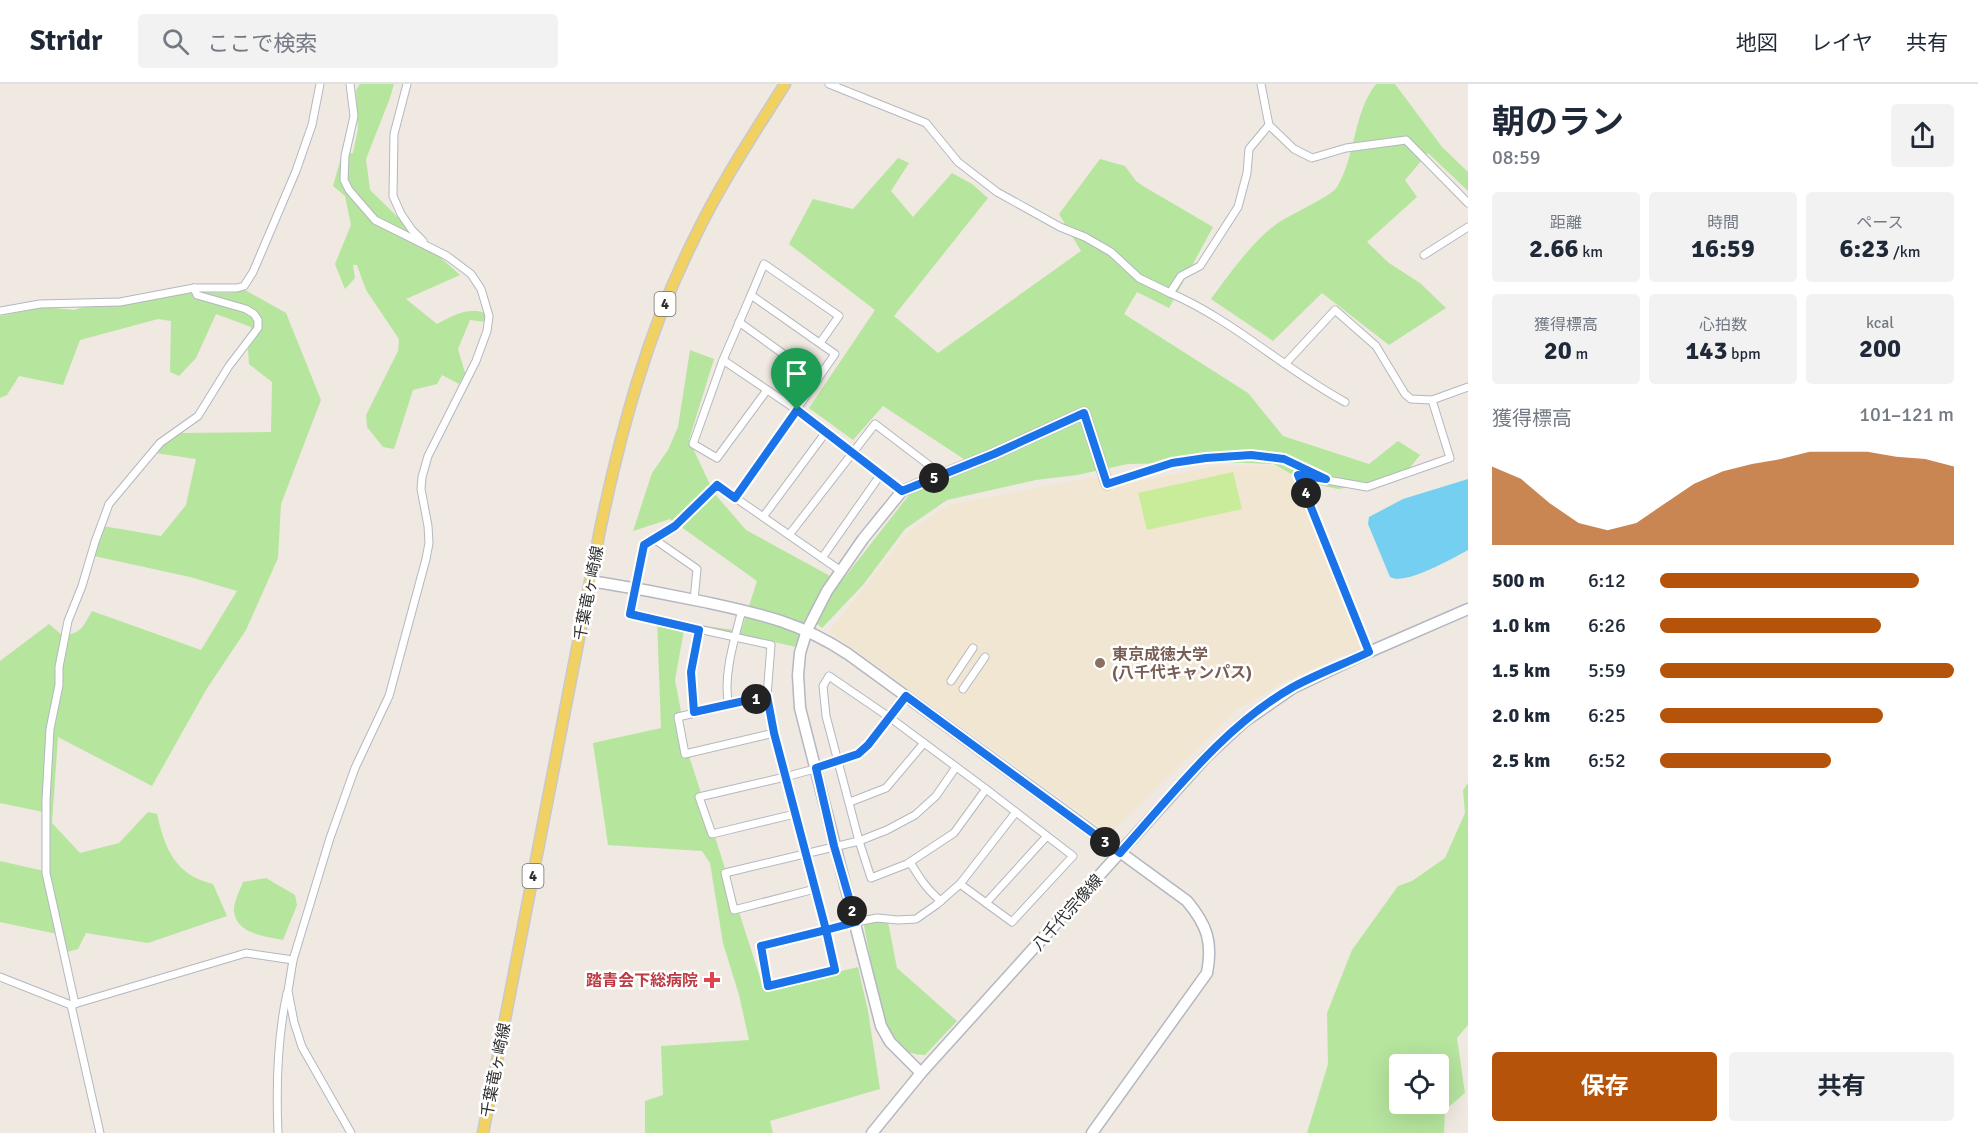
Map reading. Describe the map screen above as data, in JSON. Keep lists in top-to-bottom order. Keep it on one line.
{"streets":{"main road":["4","千葉竜ヶ崎線"],"street":["八千代宗像線"]},"places":{"other":["東京成徳大学 (八千代キャンパス)"],"health":["踏青会下総病院"]},"page":{"header":"Stridr","search":"ここで検索","nav":["地図","レイヤ","共有"],"heading":["朝のラン","08:59"],"stats":[["距離","2.66 km"],["時間","16:59"],["ペース","6:23 /km"],["獲得標高","20 m"],["心拍数","143 bpm"],["kcal","200"]],"chart":["獲得標高","101–121 m"],"pins":["5","4","1","3","2"],"list":[{"name":"500 m","note":"6:12"},{"name":"1.0 km","note":"6:26"},{"name":"1.5 km","note":"5:59"},{"name":"2.0 km","note":"6:25"},{"name":"2.5 km","note":"6:52"}],"buttons":["保存","共有"]}}
